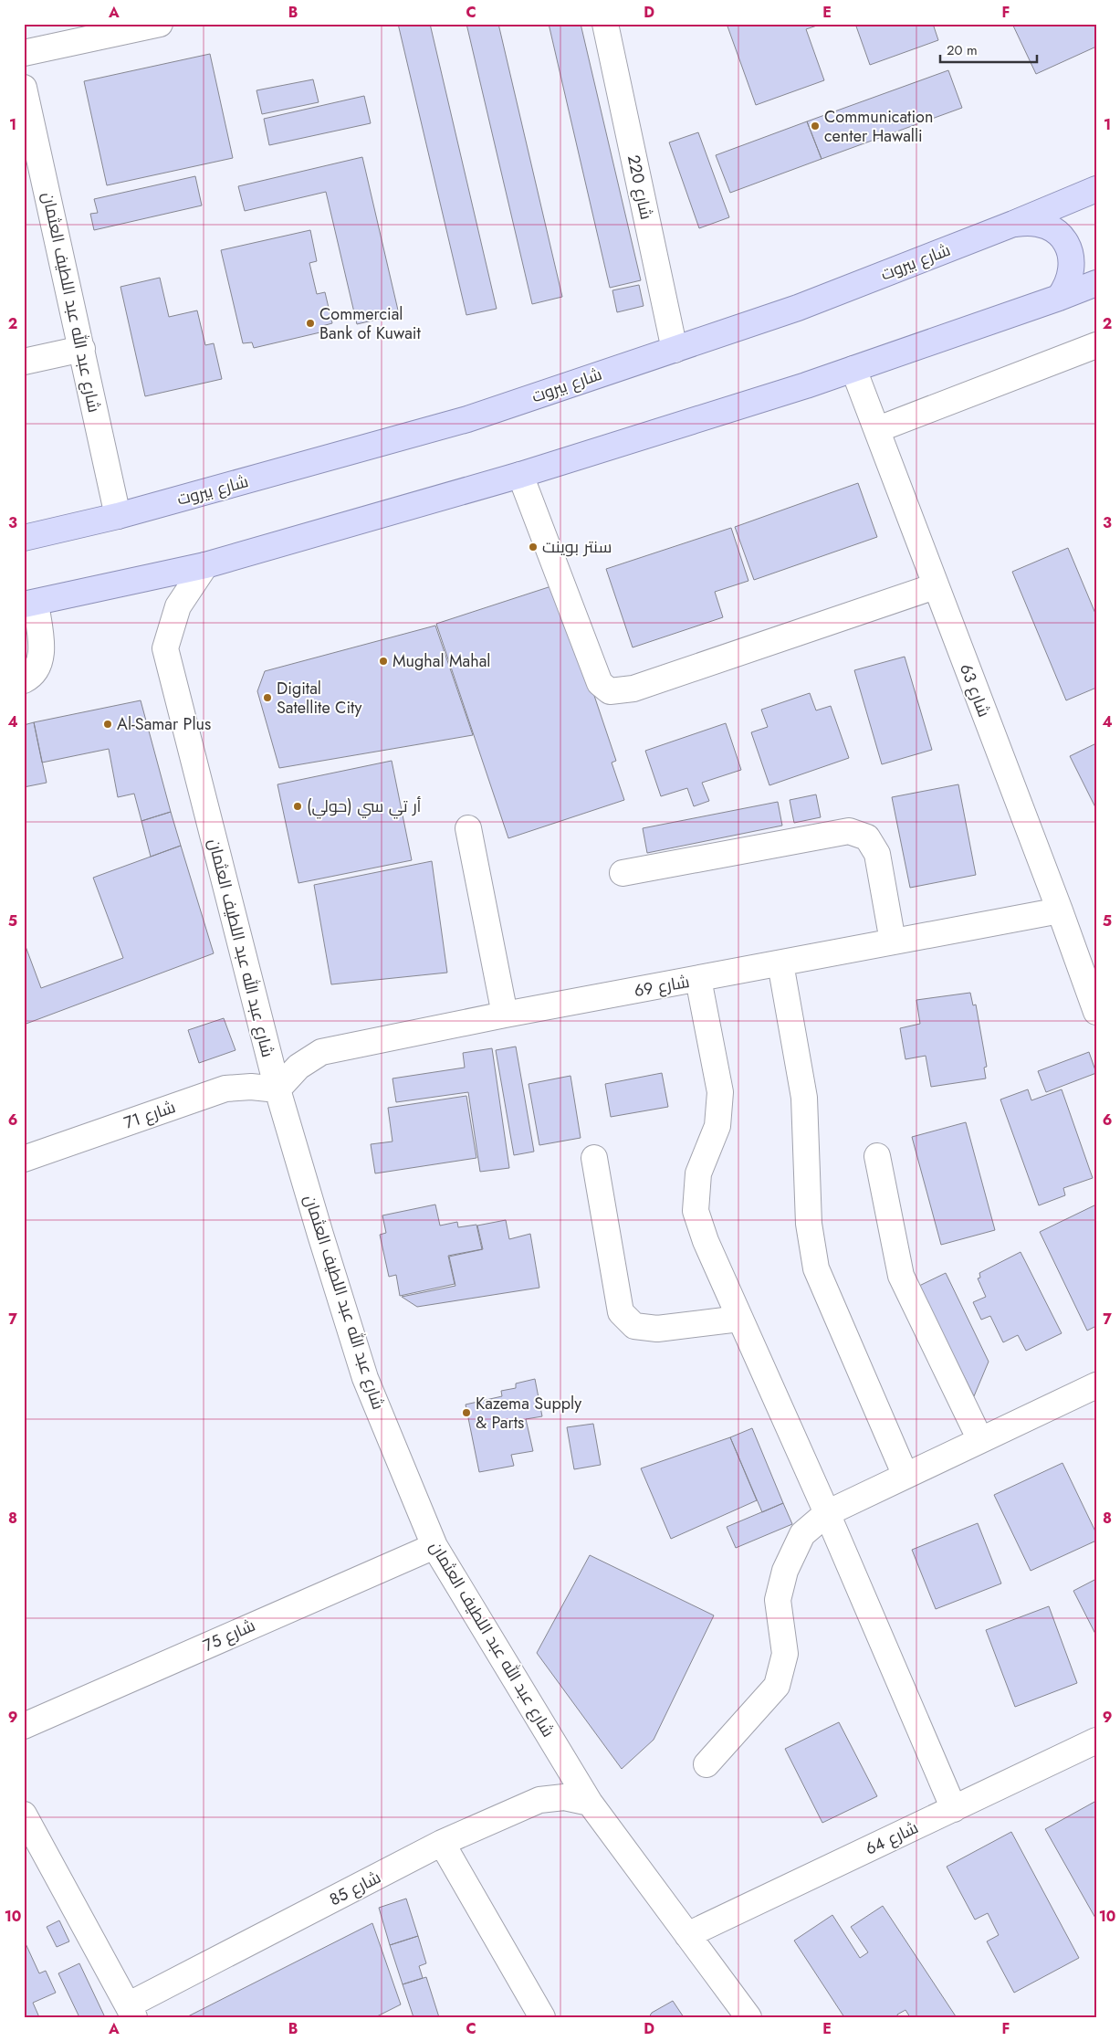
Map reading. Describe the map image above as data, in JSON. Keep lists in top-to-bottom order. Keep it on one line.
{"streets":{"main road":["شارع بيروت"],"street":["شارع 220","شارع عبد الله عبد اللطيف العثمان","شارع 63","شارع 69","شارع 71","شارع 75","شارع 64","شارع 85"]},"crossings":[["شارع 220","شارع بيروت"],["شارع بيروت","شارع عبد الله عبد اللطيف العثمان"],["شارع عبد الله عبد اللطيف العثمان","شارع 69"],["شارع عبد الله عبد اللطيف العثمان","شارع 71"],["شارع عبد الله عبد اللطيف العثمان","شارع 75"],["شارع عبد الله عبد اللطيف العثمان","شارع 64"],["شارع عبد الله عبد اللطيف العثمان","شارع 85"],["شارع 63","شارع 69"],["شارع 69","شارع 71"]],"places":["Communication center Hawalli","Commercial Bank of Kuwait","سنتر بوينت","Mughal Mahal","Digital Satellite City","Al-Samar Plus","أر تي سي (حولي)","Kazema Supply & Parts"],"scale_bar":"20 m","grid":{"columns":["A","B","C","D","E","F"],"rows":["1","2","3","4","5","6","7","8","9","10"]}}
